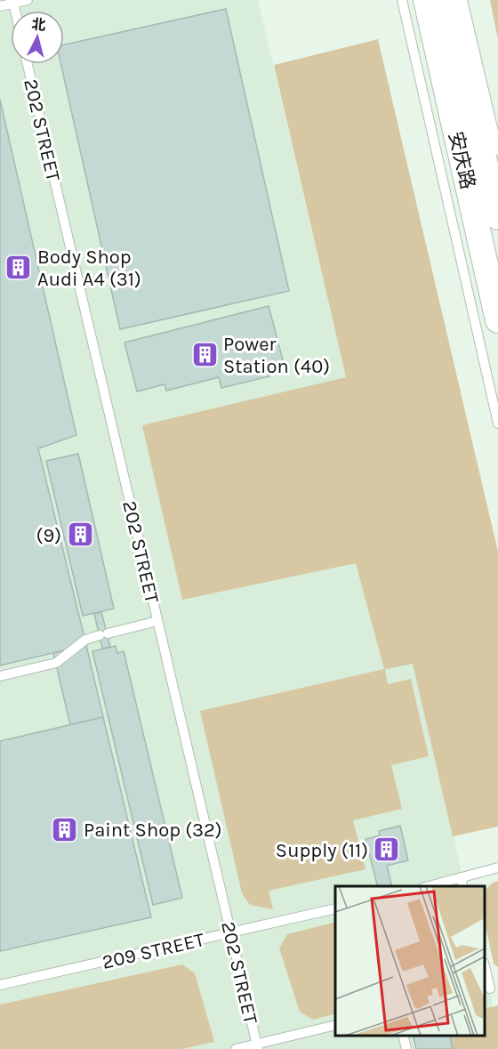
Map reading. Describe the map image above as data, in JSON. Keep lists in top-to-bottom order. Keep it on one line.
{"streets":{"street":["安庆路"],"lane":["202 STREET","209 STREET"]},"crossings":[["202 STREET","209 STREET"]],"places":{"building":["Body Shop Audi A4 (31)","Power Station (40)","(9)","Paint Shop (32)","Supply (11)"]},"north":"top"}
